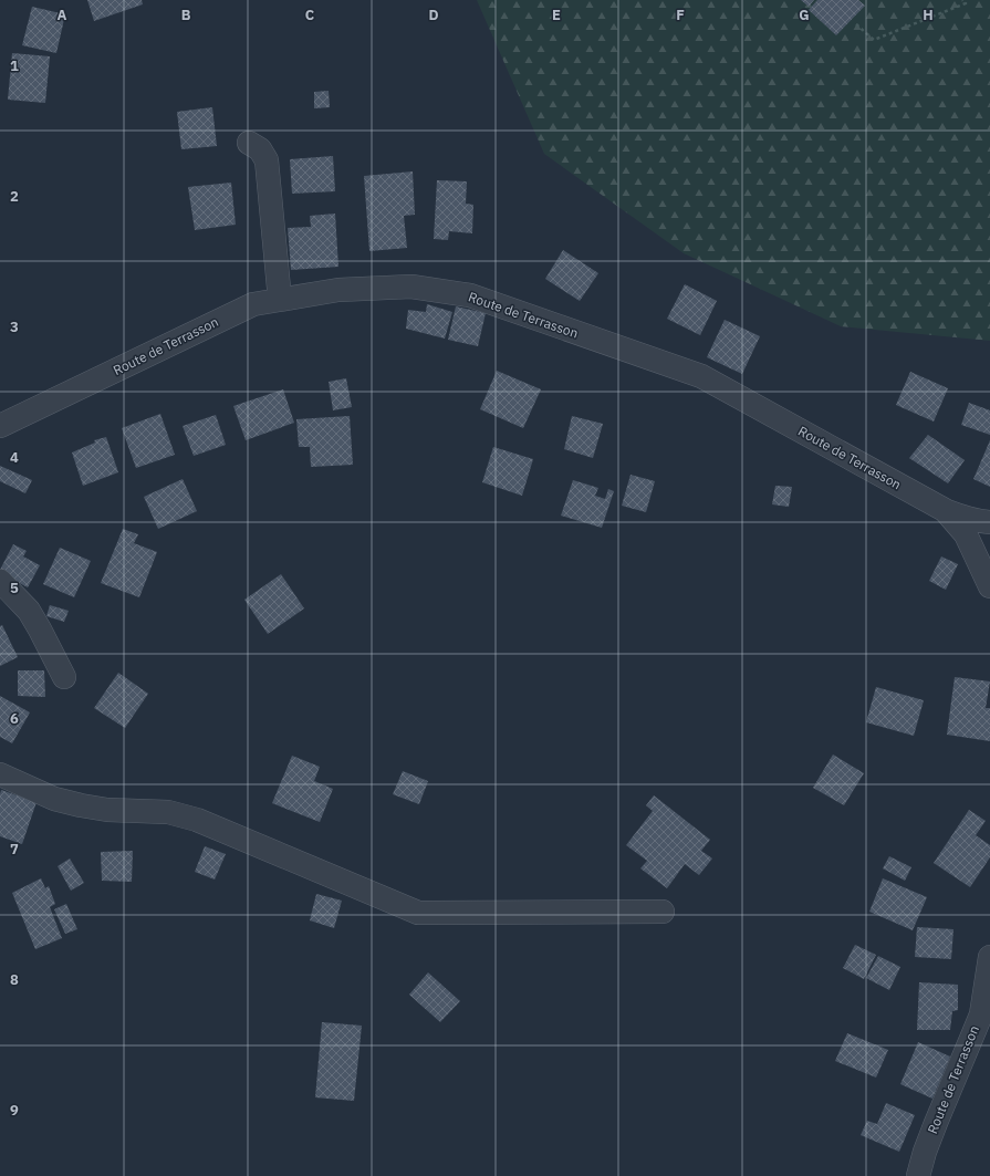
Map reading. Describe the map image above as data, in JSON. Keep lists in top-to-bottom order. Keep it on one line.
{"streets":{"street":["Route de Terrasson"]},"grid":{"columns":["A","B","C","D","E","F","G","H"],"rows":["1","2","3","4","5","6","7","8","9"]}}
